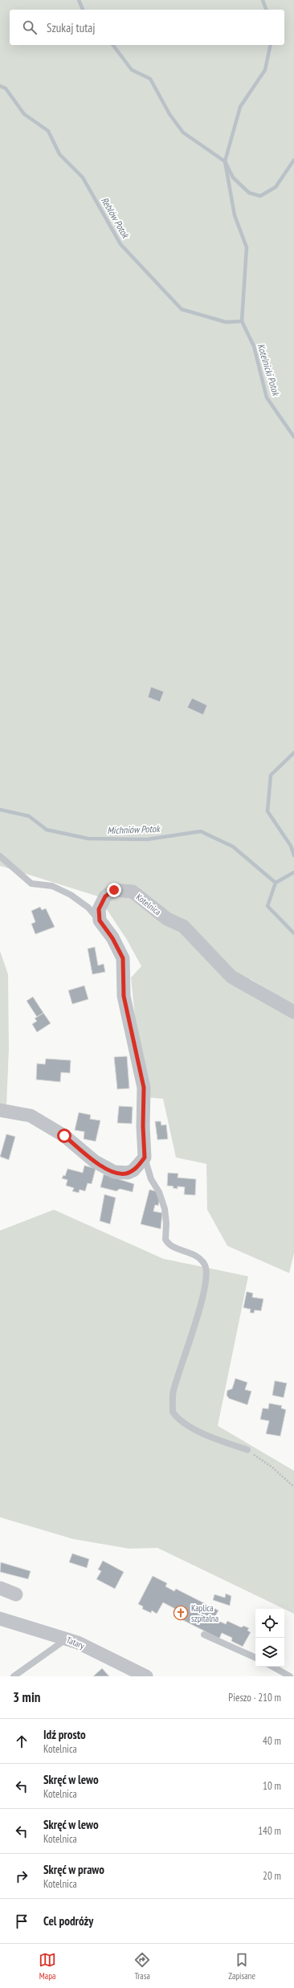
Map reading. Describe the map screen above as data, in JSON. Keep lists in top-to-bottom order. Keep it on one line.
{"streets":{"street":["Kotelnica","Tatary"]},"water":["Reblów Potok","Kotelnicki Potok","Michniów Potok"],"places":{"church":["Kaplica szpitalna"]},"page":{"search":"Szukaj tutaj","heading":["3 min","Pieszo · 210 m"],"list":[["Idź prosto","Kotelnica","40 m"],["Skręć w lewo","Kotelnica","10 m"],["Skręć w lewo","Kotelnica","140 m"],["Skręć w prawo","Kotelnica","20 m"],"Cel podróży"],"nav":["Mapa","Trasa","Zapisane"]}}
